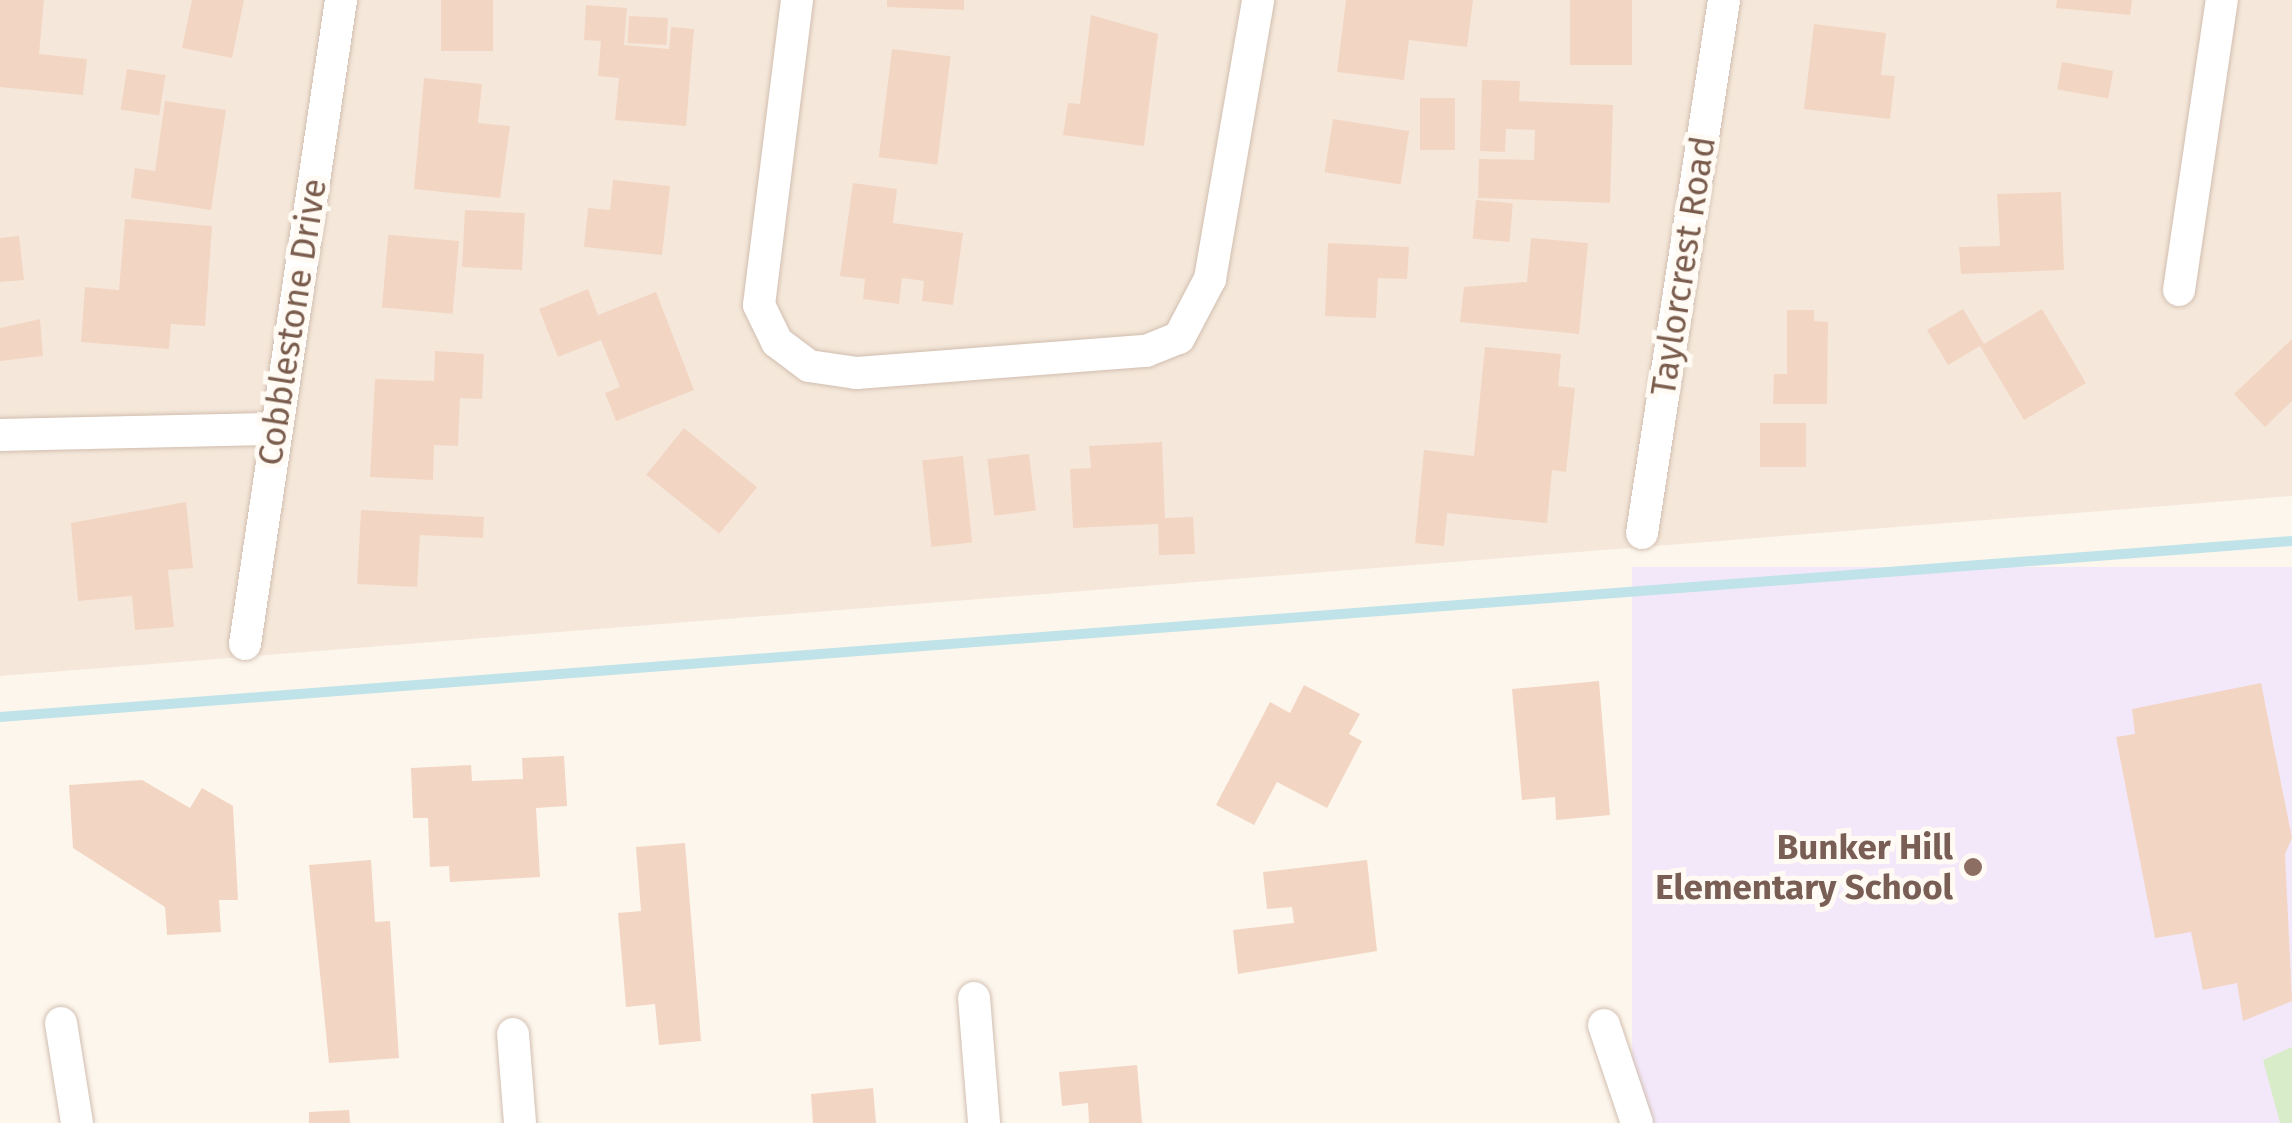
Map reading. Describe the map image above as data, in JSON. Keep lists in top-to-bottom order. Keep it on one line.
{"streets":{"street":["Taylorcrest Road","Cobblestone Drive"]},"places":["Bunker Hill Elementary School"]}
